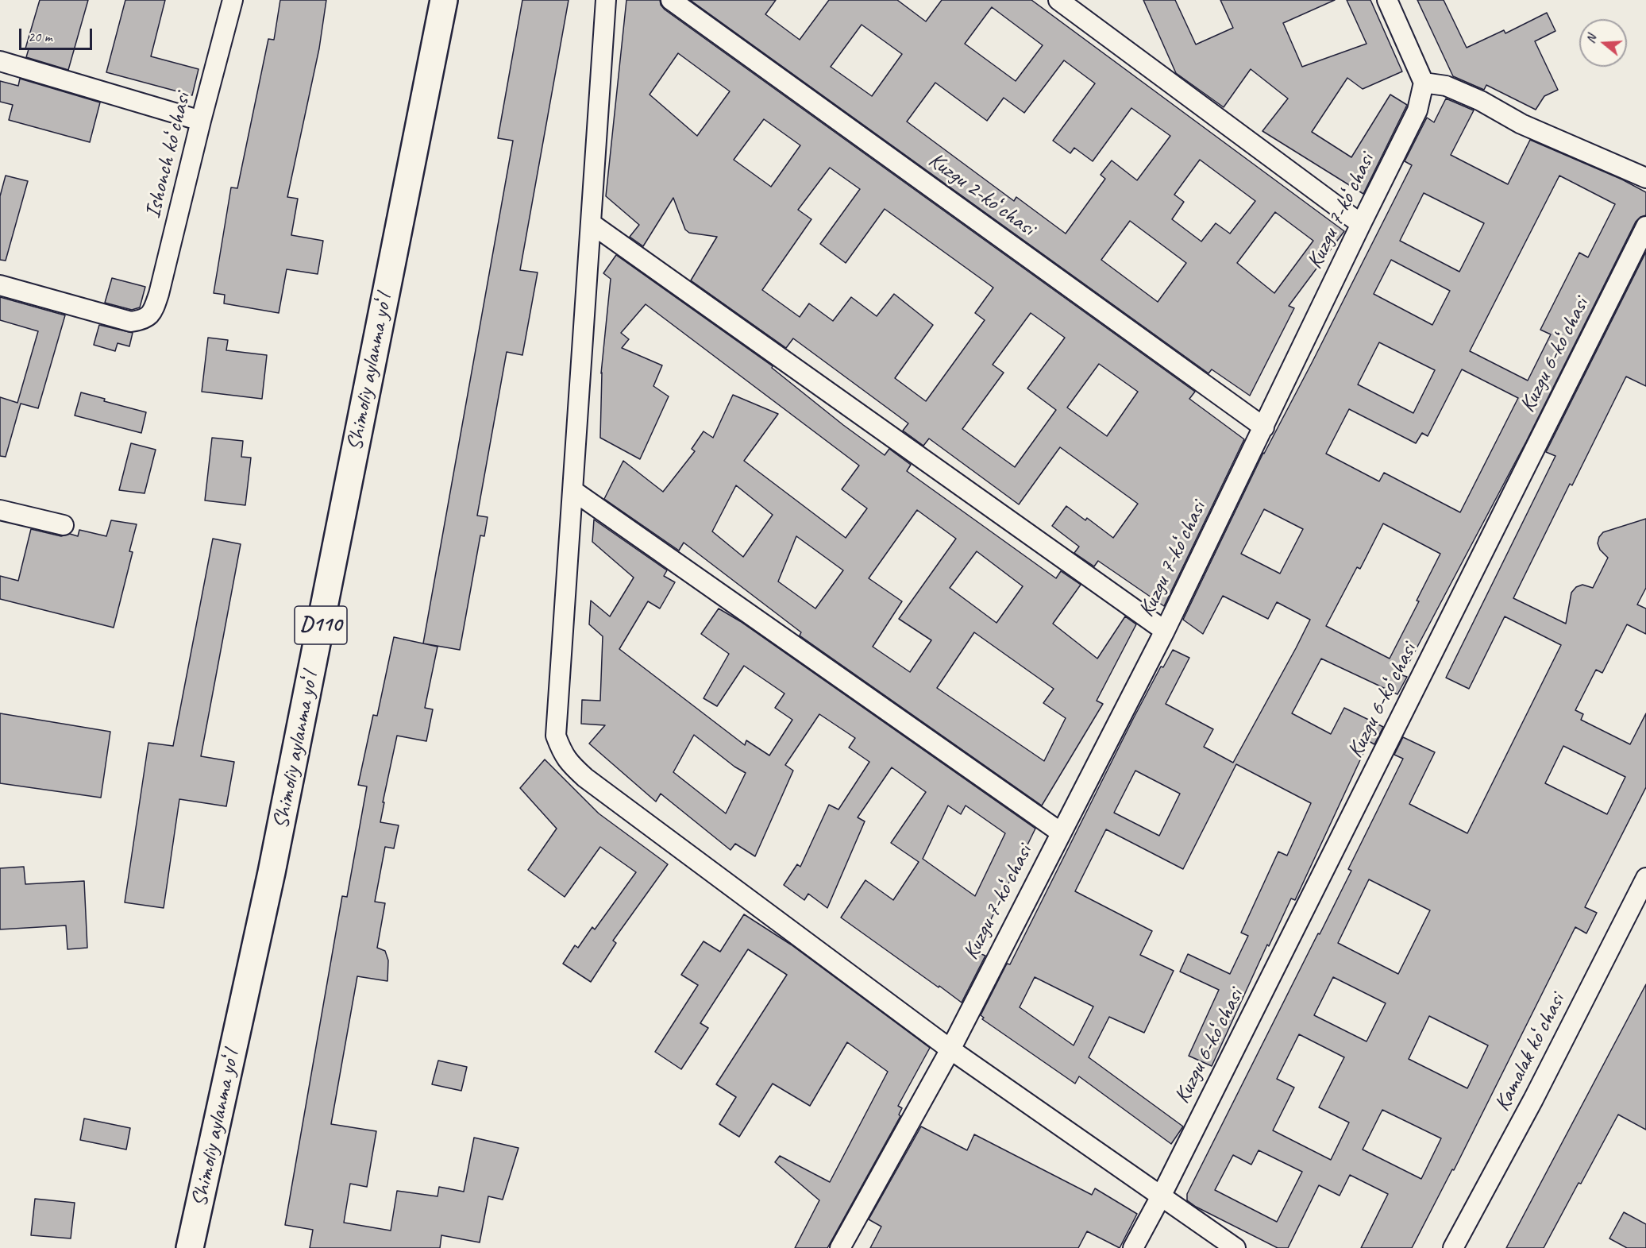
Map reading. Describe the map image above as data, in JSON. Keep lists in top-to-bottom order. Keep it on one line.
{"streets":{"main road":["Shimoliy aylanma yoʻl","D110"],"street":["Ishonch koʻchasi","Kuzgu 2-koʻchasi","Kuzgu 7-koʻchasi","Kuzgu 6-koʻchasi","Kamalak koʻchasi"]},"crossings":[["Kuzgu 2-koʻchasi","Kuzgu 7-koʻchasi"]],"scale_bar":"20 m","north":"left"}
